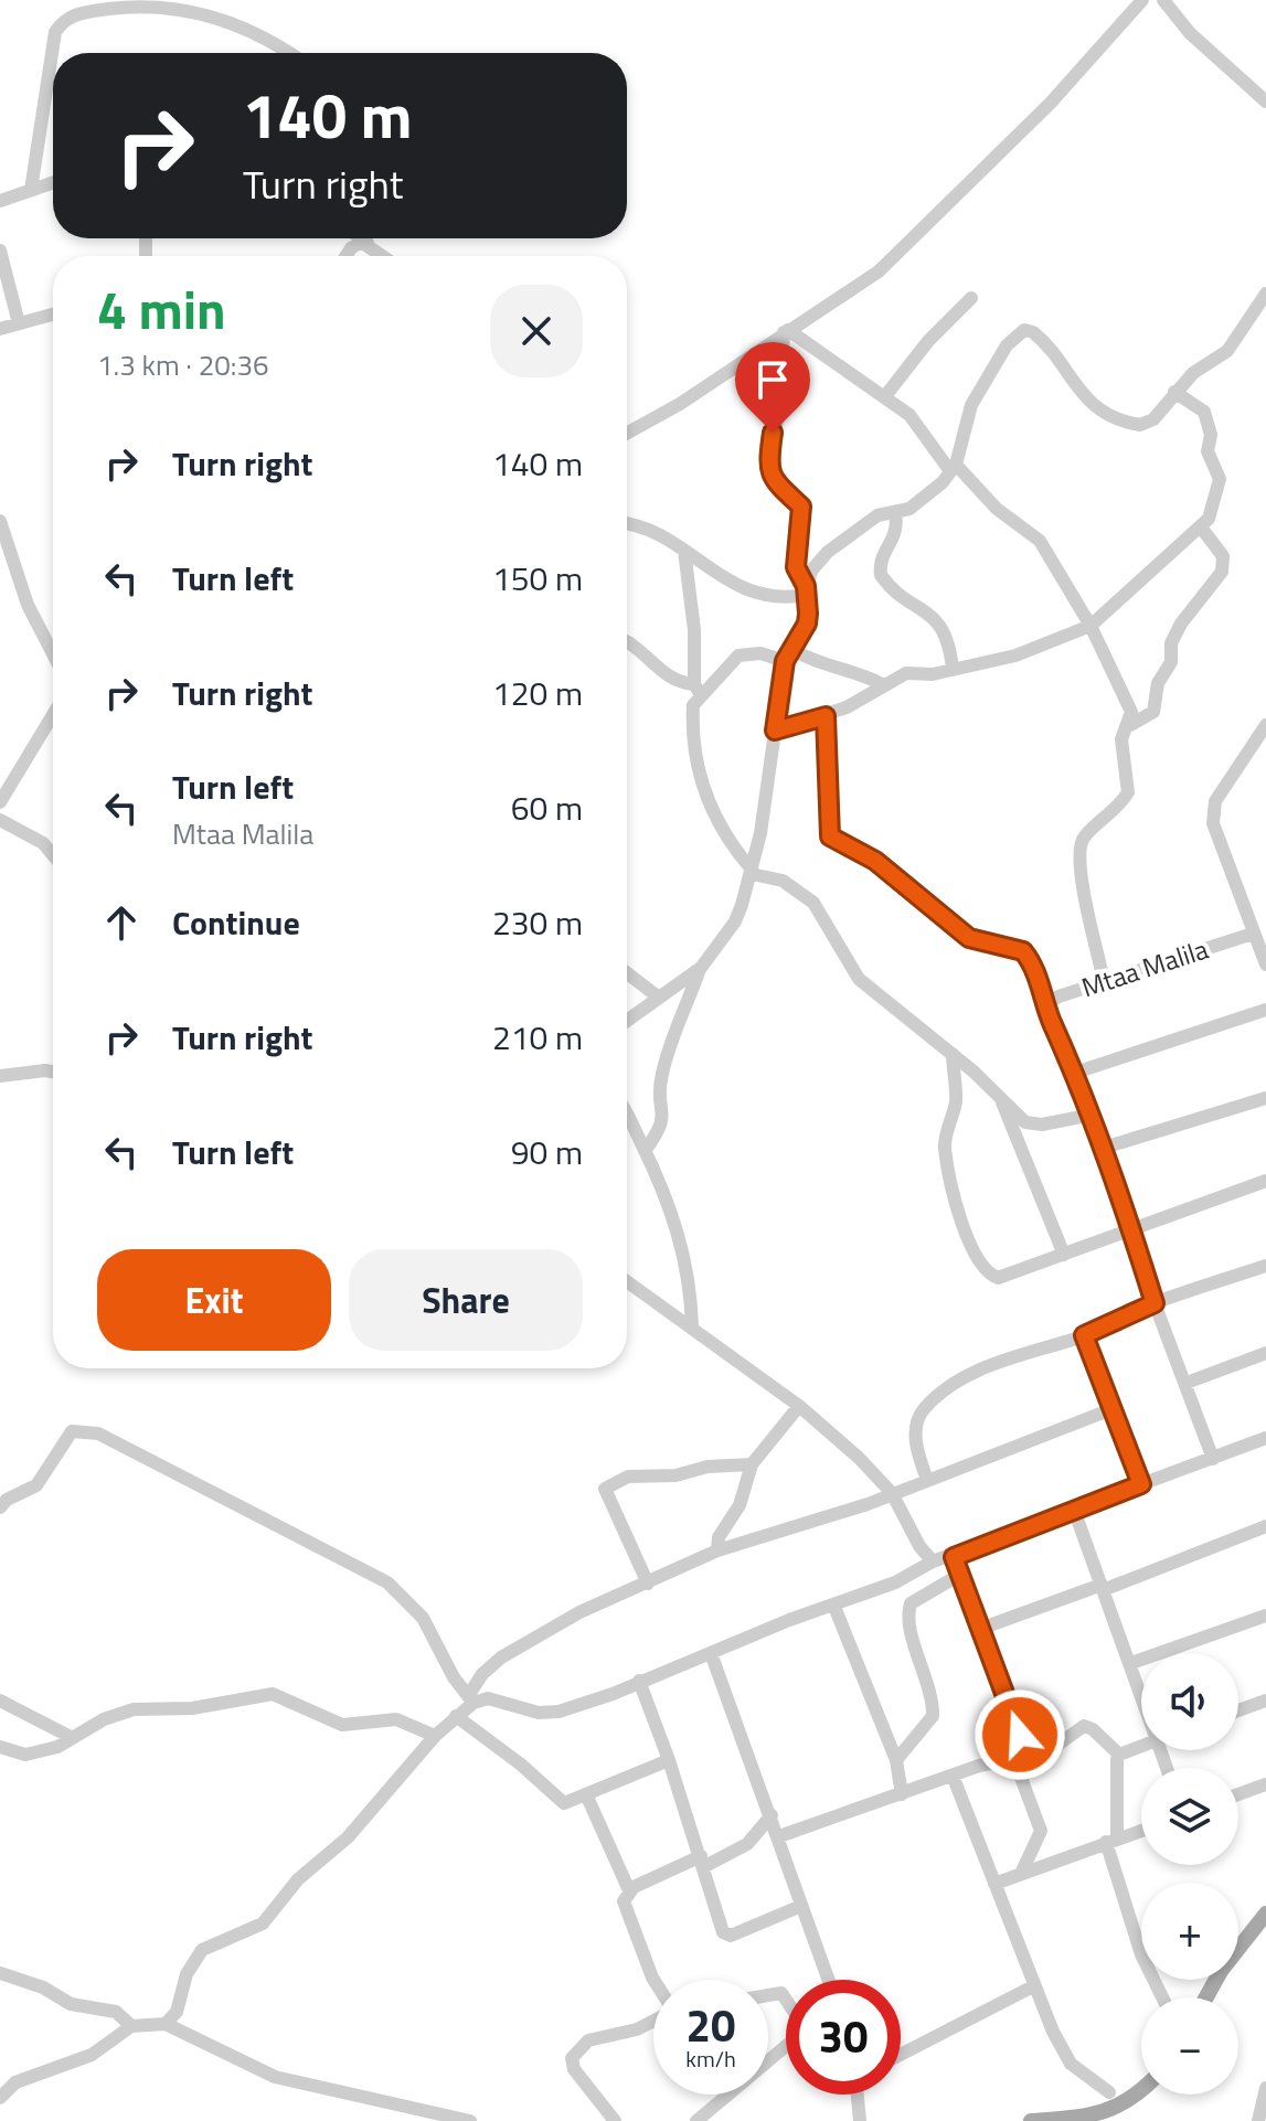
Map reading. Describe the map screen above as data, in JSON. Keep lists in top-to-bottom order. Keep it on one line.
{"streets":{"street":["Mtaa Malila"]},"page":{"turn":["140 m","Turn right"],"heading":["4 min","1.3 km · 20:36"],"list":[{"name":"Turn right","value":"140 m"},{"name":"Turn left","value":"150 m"},{"name":"Turn right","value":"120 m"},{"name":"Turn left","note":"Mtaa Malila","value":"60 m"},{"name":"Continue","value":"230 m"},{"name":"Turn right","value":"210 m"},{"name":"Turn left","value":"90 m"}],"buttons":["Exit","Share"],"map_buttons":["+","−"],"speed":"20 km/h","limit":"30"}}
